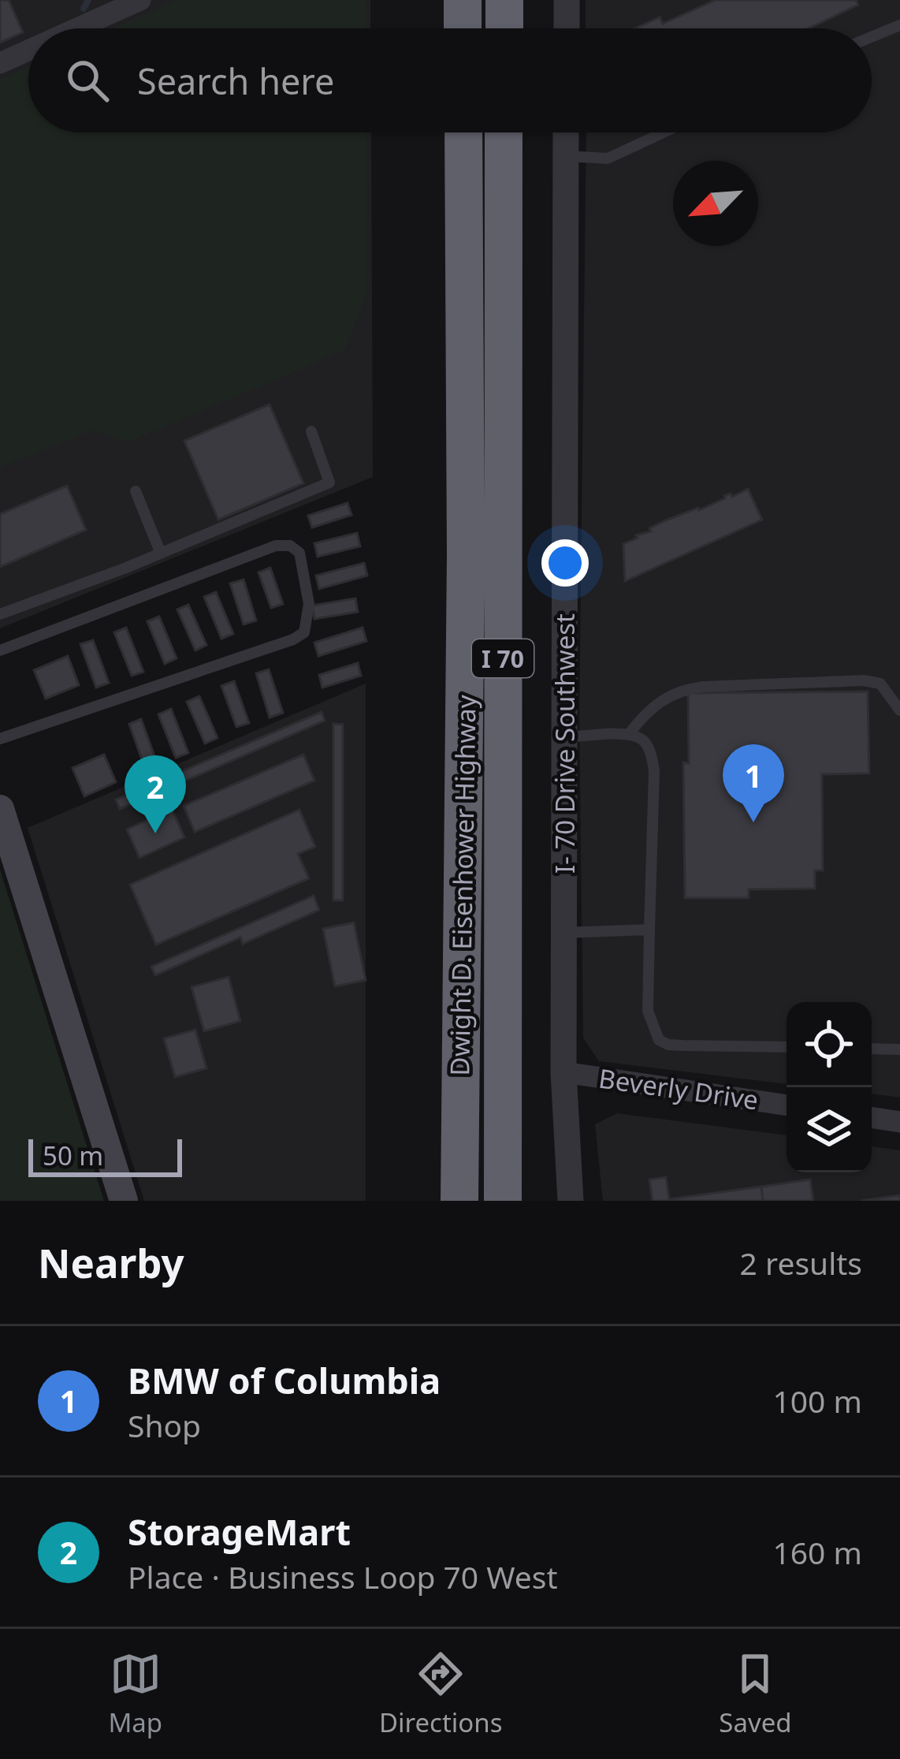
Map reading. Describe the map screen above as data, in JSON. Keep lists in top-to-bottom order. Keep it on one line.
{"streets":{"highway":["I 70","Dwight D. Eisenhower Highway"],"street":["I- 70 Drive Southwest","Beverly Drive"]},"crossings":[["I- 70 Drive Southwest","Beverly Drive"]],"scale_bar":"50 m","north":"bottom left","page":{"search":"Search here","pins":["1","2"],"scale":"50 m","heading":["Nearby","2 results"],"list":[{"mark":"1","name":"BMW of Columbia","note":"Shop","value":"100 m"},{"mark":"2","name":"StorageMart","note":"Place · Business Loop 70 West","value":"160 m"}],"nav":["Map","Directions","Saved"]}}
